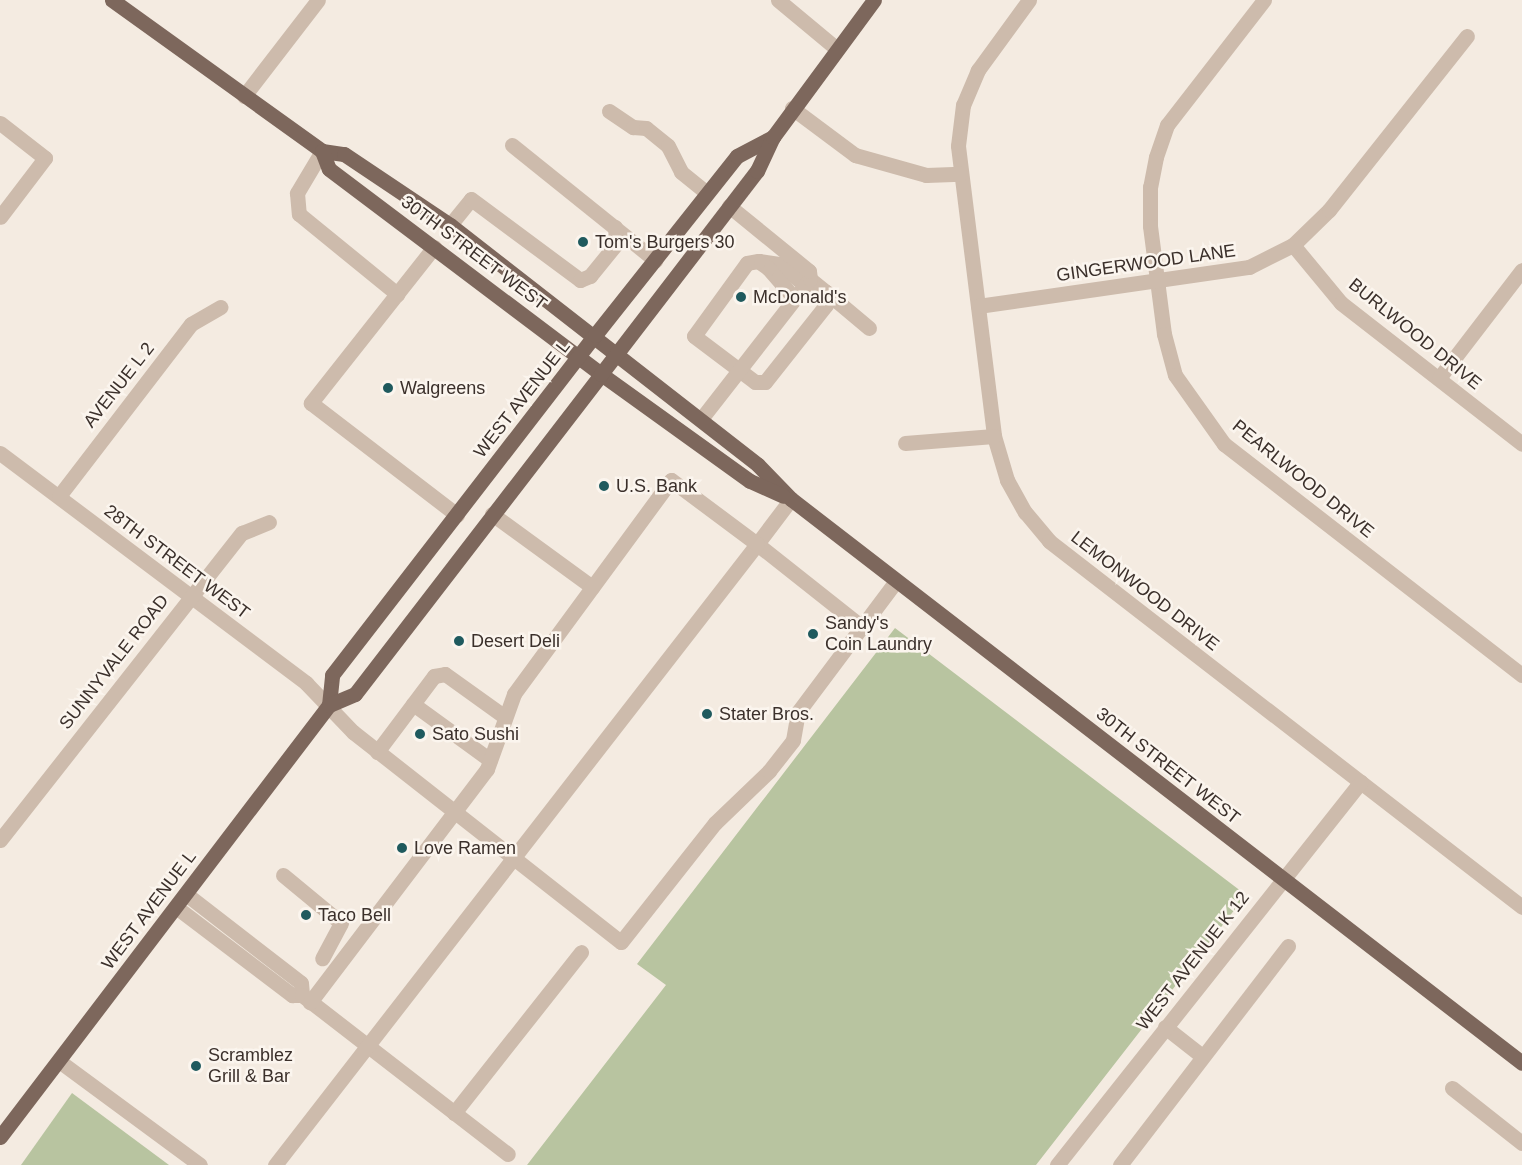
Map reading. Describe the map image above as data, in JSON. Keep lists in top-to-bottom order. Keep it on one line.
{"streets":{"main road":["30TH STREET WEST","WEST AVENUE L"],"street":["GINGERWOOD LANE","BURLWOOD DRIVE","AVENUE L 2","PEARLWOOD DRIVE","28TH STREET WEST","LEMONWOOD DRIVE","SUNNYVALE ROAD","WEST AVENUE K 12"]},"crossings":[["30TH STREET WEST","WEST AVENUE L"],["30TH STREET WEST","WEST AVENUE K 12"],["GINGERWOOD LANE","BURLWOOD DRIVE"],["GINGERWOOD LANE","PEARLWOOD DRIVE"],["GINGERWOOD LANE","LEMONWOOD DRIVE"],["AVENUE L 2","28TH STREET WEST"],["WEST AVENUE L","28TH STREET WEST"],["28TH STREET WEST","SUNNYVALE ROAD"],["LEMONWOOD DRIVE","WEST AVENUE K 12"]],"places":["Tom's Burgers 30","McDonald's","Walgreens","U.S. Bank","Sandy's Coin Laundry","Desert Deli","Stater Bros.","Sato Sushi","Love Ramen","Taco Bell","Scramblez Grill & Bar"]}
